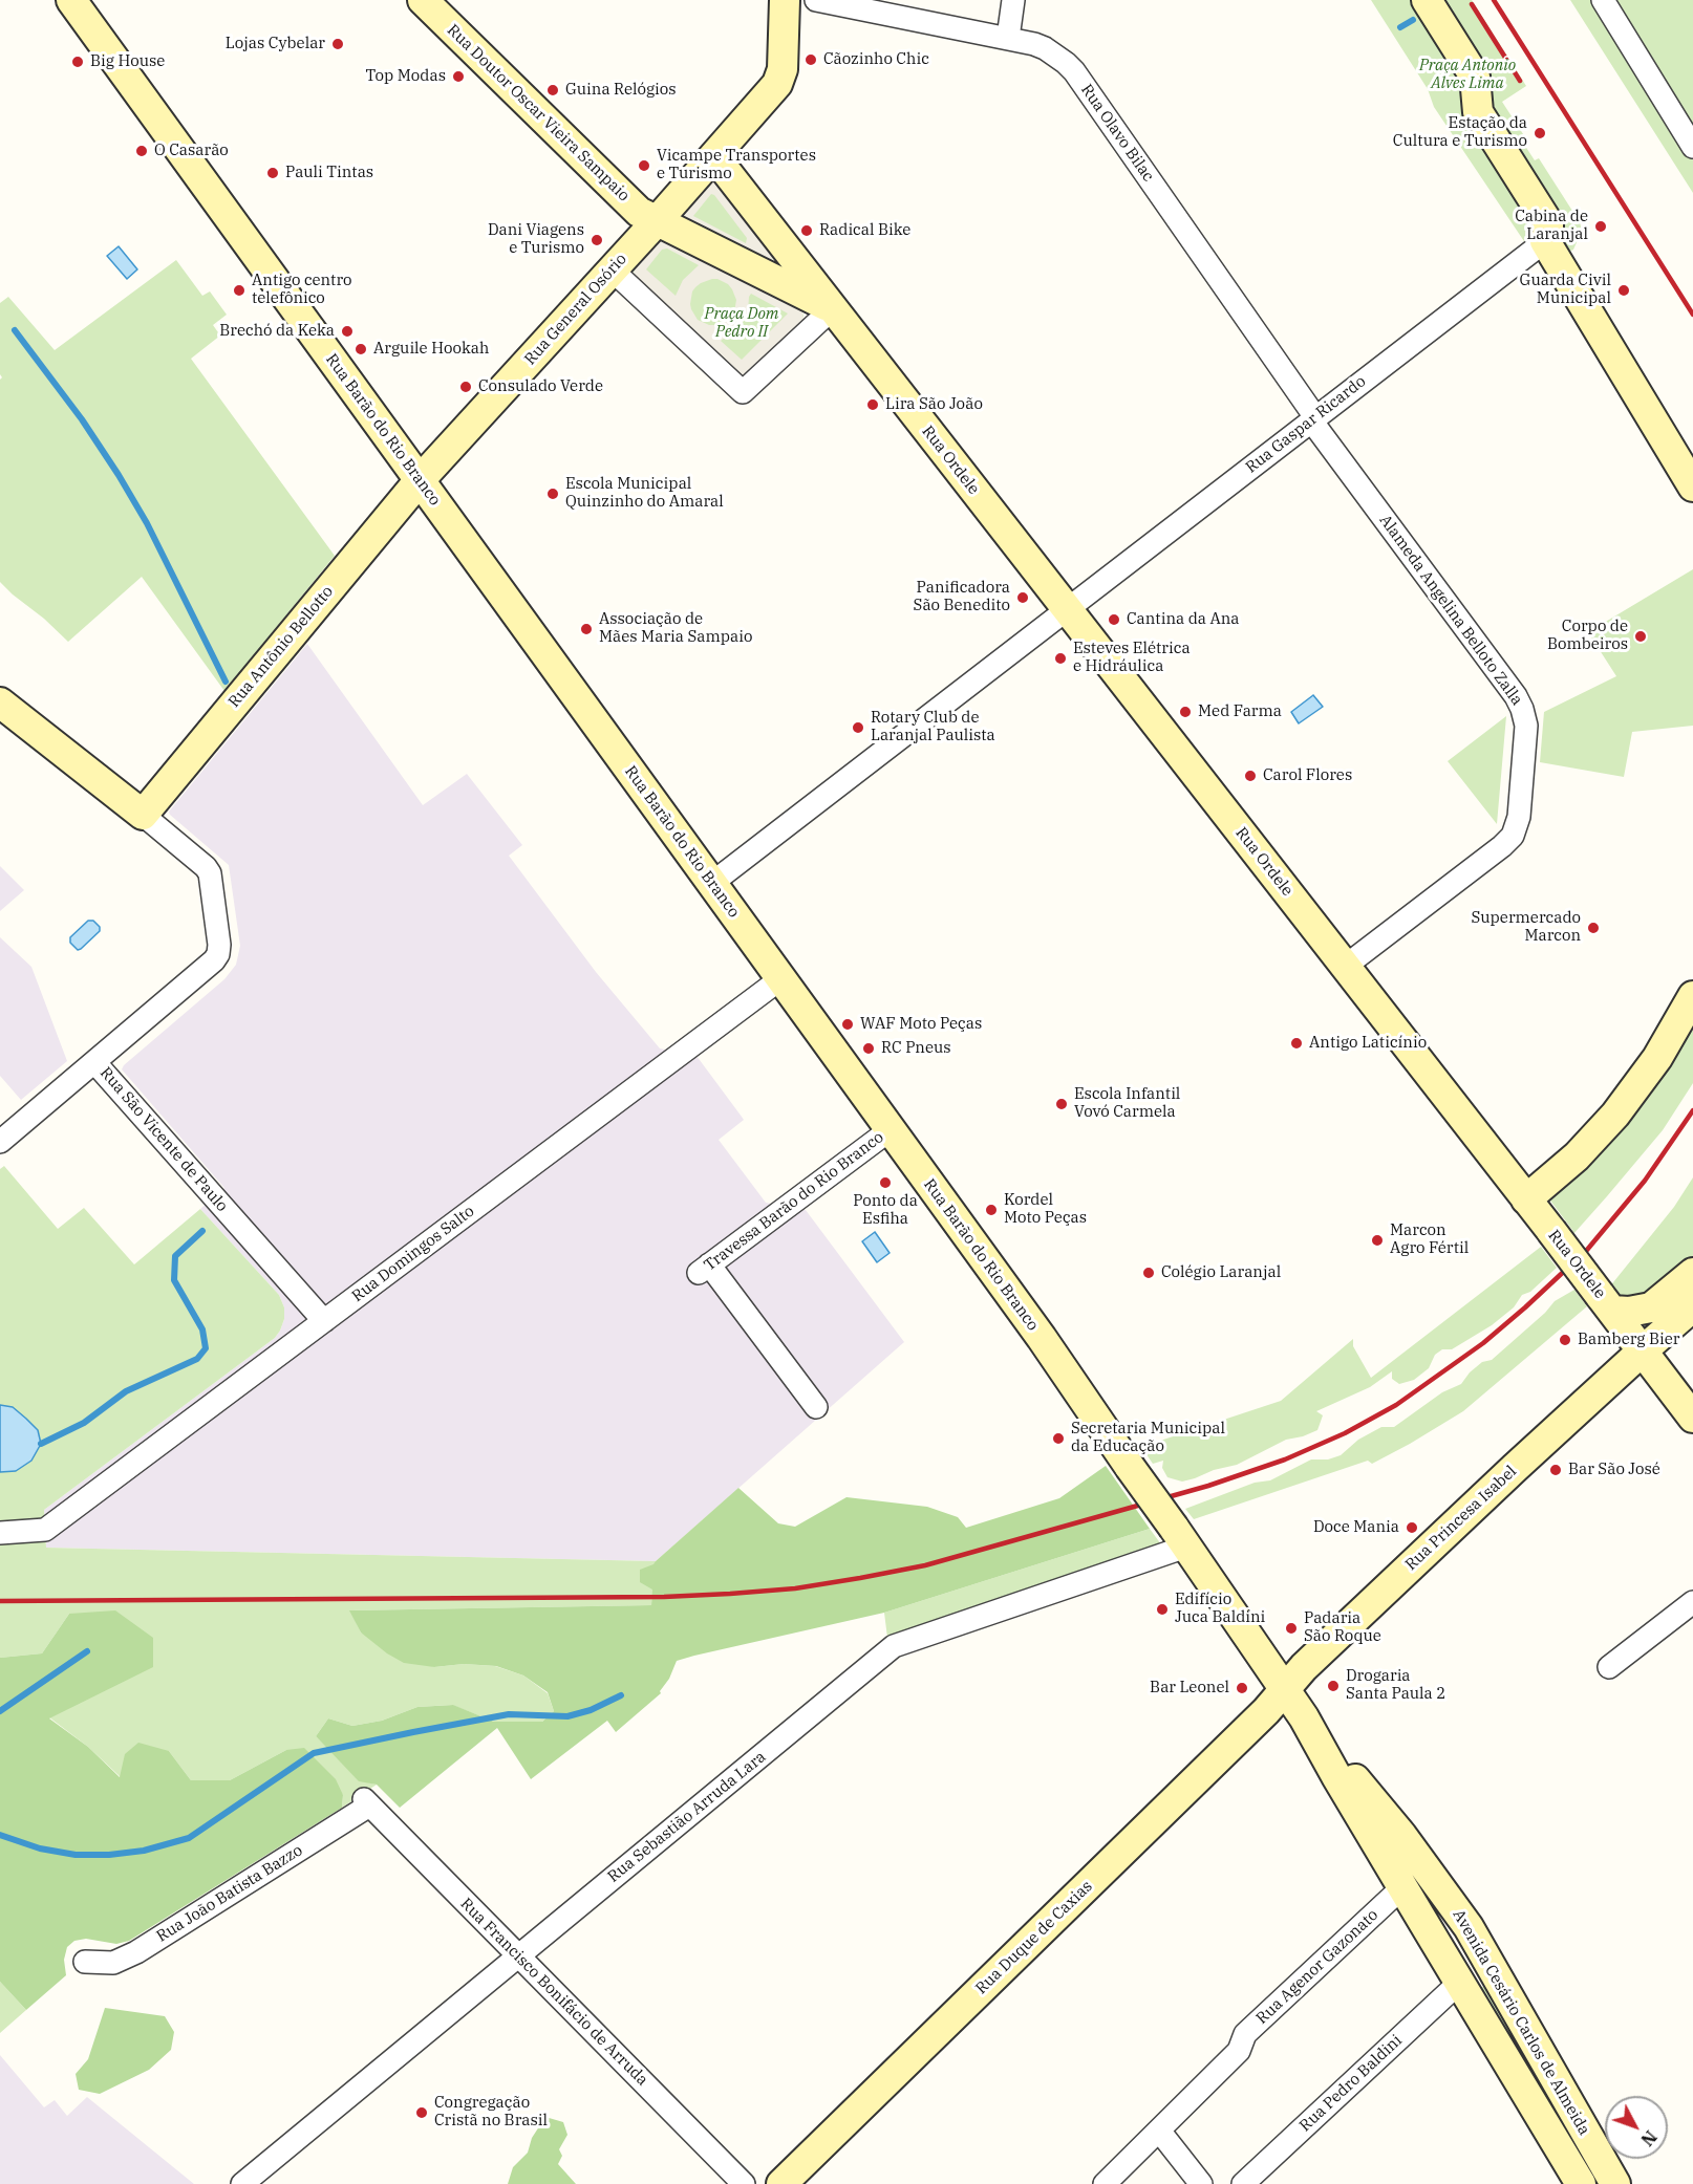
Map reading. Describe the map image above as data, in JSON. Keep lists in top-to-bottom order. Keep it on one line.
{"streets":{"main road":["Rua Doutor Oscar Vieira Sampaio","Rua General Osório","Rua Barão do Rio Branco","Rua Ordele","Rua Antônio Bellotto","Rua São Vicente de Paulo","Rua Princesa Isabel","Rua Duque de Caxias","Avenida Cesário Carlos de Almeida"],"street":["Rua Olavo Bilac","Rua Gaspar Ricardo","Alameda Angelina Belloto Zalla","Travessa Barão do Rio Branco","Rua Domingos Salto","Rua Sebastião Arruda Lara","Rua João Batista Bazzo","Rua Agenor Gazonato","Rua Francisco Bonifácio de Arruda","Rua Pedro Baldini"]},"crossings":[["Rua Doutor Oscar Vieira Sampaio","Rua General Osório"],["Rua Olavo Bilac","Rua Gaspar Ricardo"],["Rua Olavo Bilac","Alameda Angelina Belloto Zalla"],["Rua General Osório","Rua Barão do Rio Branco"],["Rua General Osório","Rua Antônio Bellotto"],["Rua Gaspar Ricardo","Rua Barão do Rio Branco"],["Rua Gaspar Ricardo","Rua Ordele"],["Rua Gaspar Ricardo","Alameda Angelina Belloto Zalla"],["Rua Barão do Rio Branco","Rua Antônio Bellotto"],["Rua Barão do Rio Branco","Travessa Barão do Rio Branco"],["Rua Barão do Rio Branco","Rua Domingos Salto"],["Rua Barão do Rio Branco","Rua Princesa Isabel"],["Rua Barão do Rio Branco","Rua Sebastião Arruda Lara"],["Rua Barão do Rio Branco","Rua Duque de Caxias"],["Rua Barão do Rio Branco","Avenida Cesário Carlos de Almeida"],["Rua Ordele","Alameda Angelina Belloto Zalla"],["Rua Ordele","Rua Princesa Isabel"],["Rua Antônio Bellotto","Rua São Vicente de Paulo"],["Rua São Vicente de Paulo","Rua Domingos Salto"],["Rua Princesa Isabel","Rua Duque de Caxias"],["Rua Princesa Isabel","Avenida Cesário Carlos de Almeida"],["Rua Sebastião Arruda Lara","Rua Francisco Bonifácio de Arruda"],["Rua João Batista Bazzo","Rua Francisco Bonifácio de Arruda"],["Rua Duque de Caxias","Avenida Cesário Carlos de Almeida"],["Rua Agenor Gazonato","Avenida Cesário Carlos de Almeida"],["Avenida Cesário Carlos de Almeida","Rua Pedro Baldini"]],"parks":["Praça Antonio Alves Lima","Praça Dom Pedro II"],"places":["Lojas Cybelar","Cãozinho Chic","Big House","Top Modas","Guina Relógios","Estação da Cultura e Turismo","O Casarão","Vicampe Transportes e Turismo","Pauli Tintas","Cabina de Laranjal","Radical Bike","Dani Viagens e Turismo","Antigo centro telefônico","Guarda Civil Municipal","Brechó da Keka","Arguile Hookah","Consulado Verde","Lira São João","Escola Municipal Quinzinho do Amaral","Panificadora São Benedito","Cantina da Ana","Associação de Mães Maria Sampaio","Corpo de Bombeiros","Esteves Elétrica e Hidráulica","Med Farma","Rotary Club de Laranjal Paulista","Carol Flores","Supermercado Marcon","WAF Moto Peças","Antigo Laticínio","RC Pneus","Escola Infantil Vovó Carmela","Ponto da Esfiha","Kordel Moto Peças","Marcon Agro Fértil","Colégio Laranjal","Bamberg Bier","Secretaria Municipal da Educação","Bar São José","Doce Mania","Edifício Juca Baldini","Padaria São Roque","Drogaria Santa Paula 2","Bar Leonel","Congregação Cristã no Brasil"],"north":"bottom right"}
